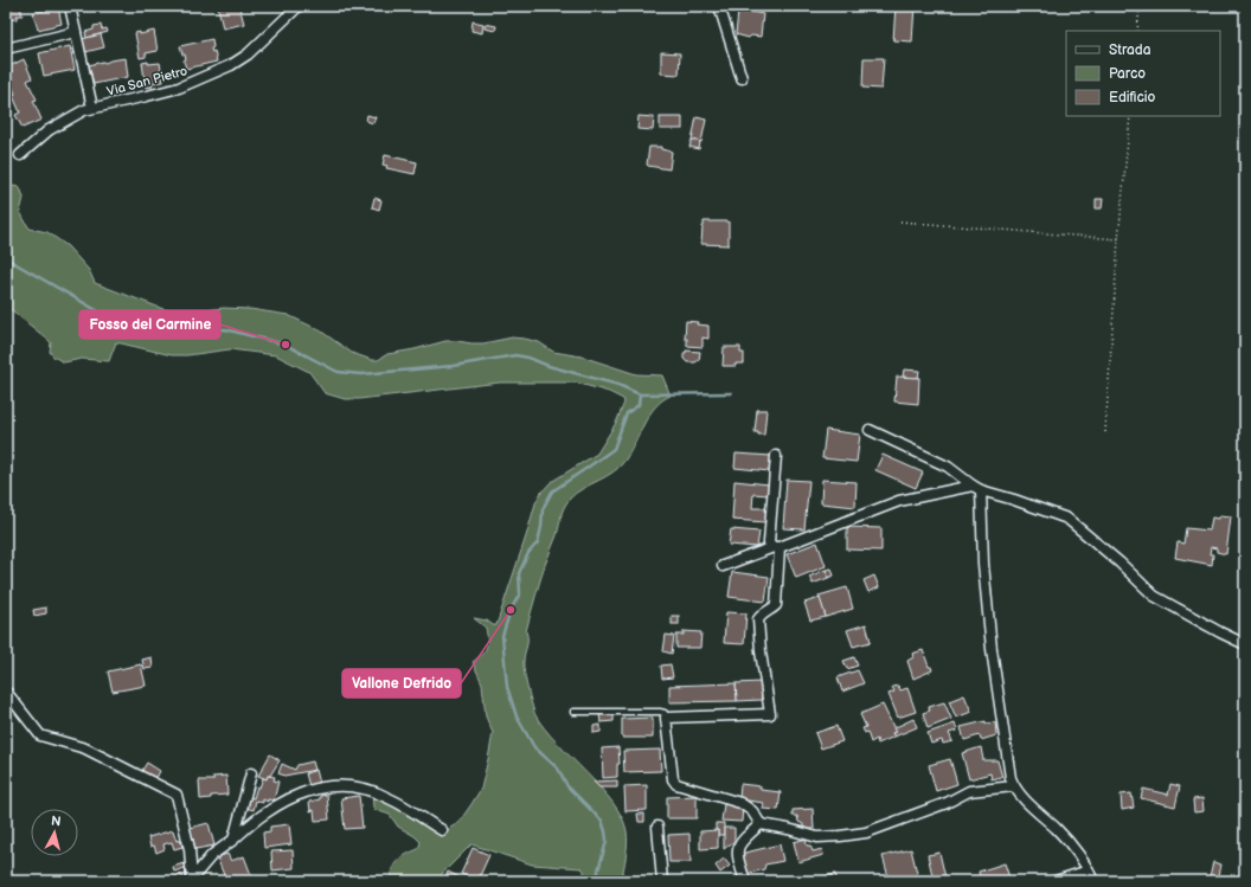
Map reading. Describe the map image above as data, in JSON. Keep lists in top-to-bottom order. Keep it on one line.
{"streets":{"street":["Via San Pietro"]},"places":["Fosso del Carmine","Vallone Defrido"],"legend":["Strada","Parco","Edificio"],"north":"top"}
